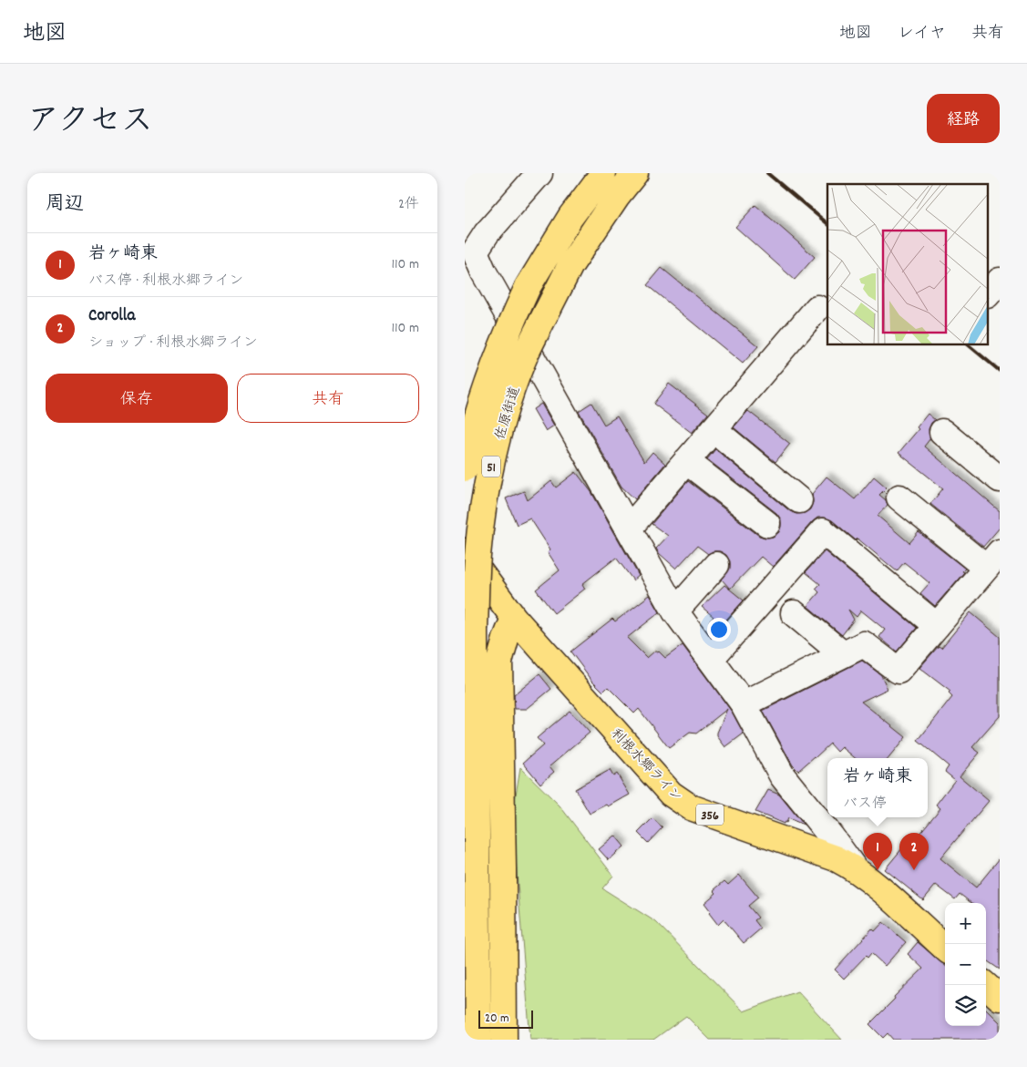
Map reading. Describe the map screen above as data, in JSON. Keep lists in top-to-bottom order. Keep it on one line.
{"streets":{"highway":["佐原街道","51","利根水郷ライン","356"]},"scale_bar":"20 m","page":{"header":"地図","nav":["地図","レイヤ","共有"],"title":"アクセス","buttons":["経路",["保存","共有"]],"heading":["周辺","2件"],"list":[{"mark":"1","name":"岩ヶ崎東","note":"バス停 · 利根水郷ライン","value":"110 m"},{"mark":"2","name":"Corolla","note":"ショップ · 利根水郷ライン","value":"110 m"}],"popup":["岩ヶ崎東","バス停"],"pins":["1","2"],"map_buttons":["+","−"],"scale":"20 m"}}
